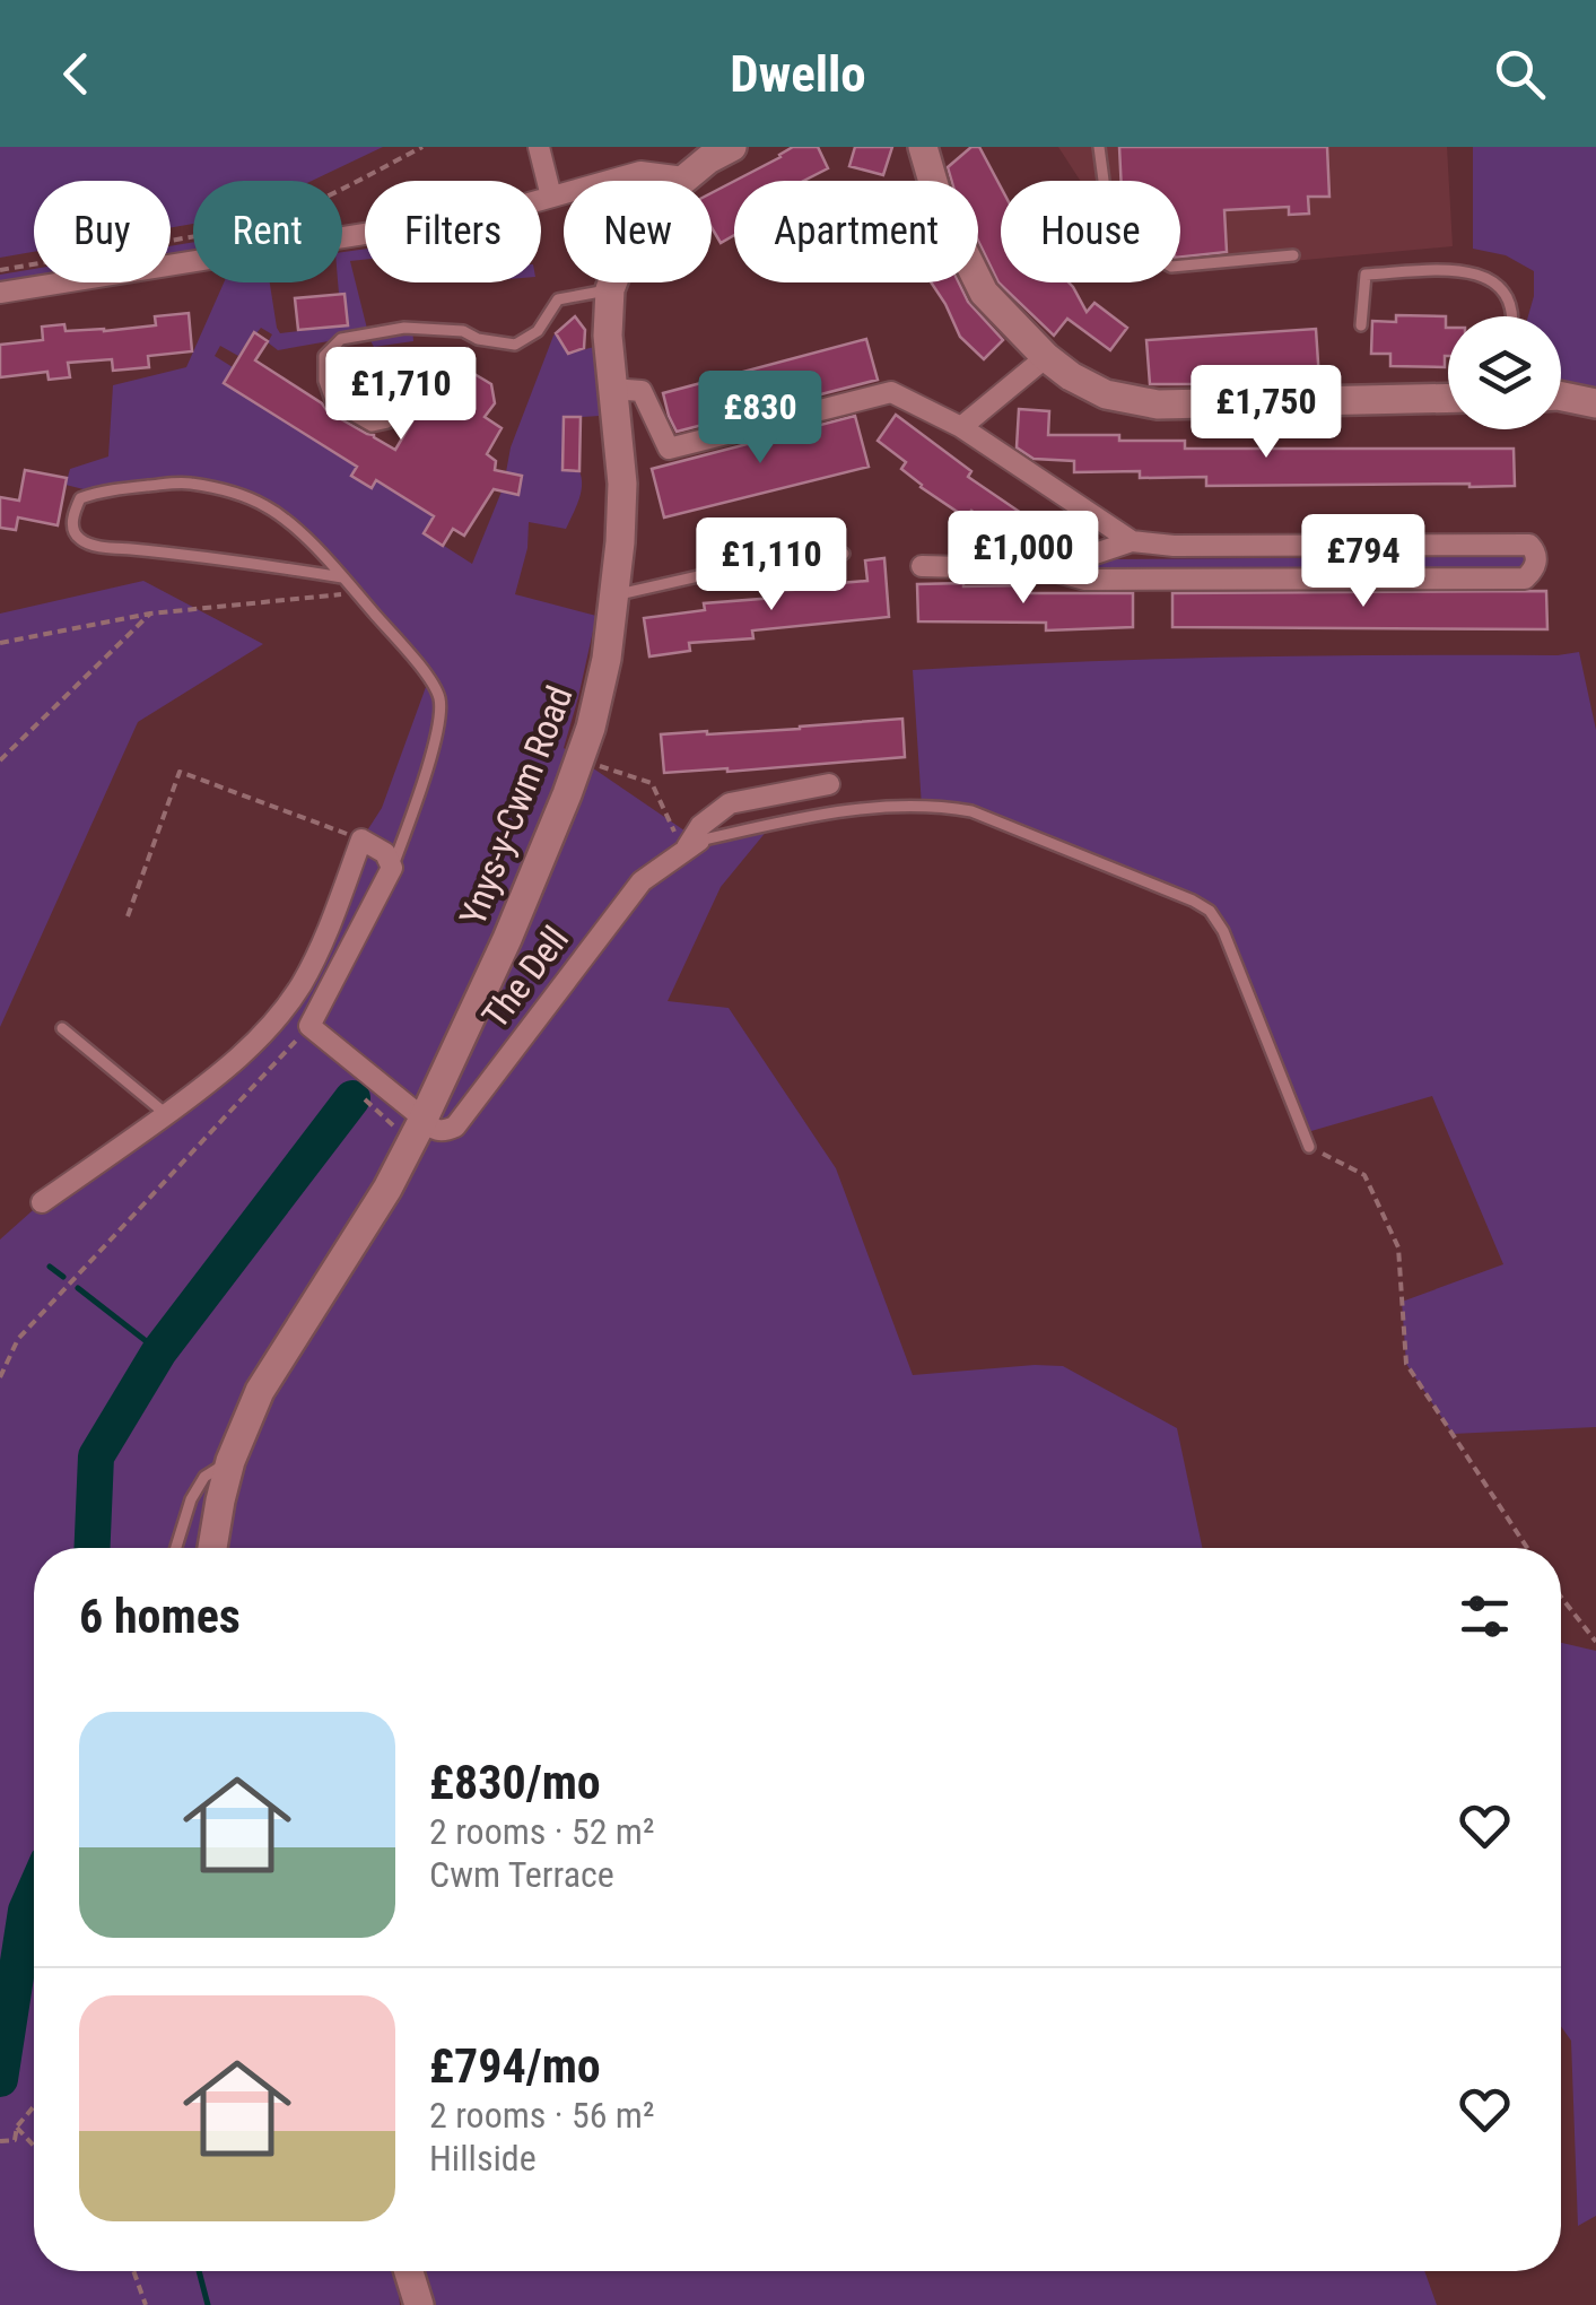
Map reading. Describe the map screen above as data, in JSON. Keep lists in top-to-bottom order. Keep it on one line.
{"streets":{"main road":["Ynys-y-Cwm Road"],"street":["The Dell"]},"crossings":[["Ynys-y-Cwm Road","The Dell"]],"page":{"header":"Dwello","chip":["Buy","Rent","Filters","New","Apartment","House"],"price":["£1,710","£1,750","£830","£1,000","£794","£1,110"],"heading":"6 homes","list":[{"name":"£830/mo","note":"2 rooms · 52 m² · Cwm Terrace"},{"name":"£794/mo","note":"2 rooms · 56 m² · Hillside"}]}}
